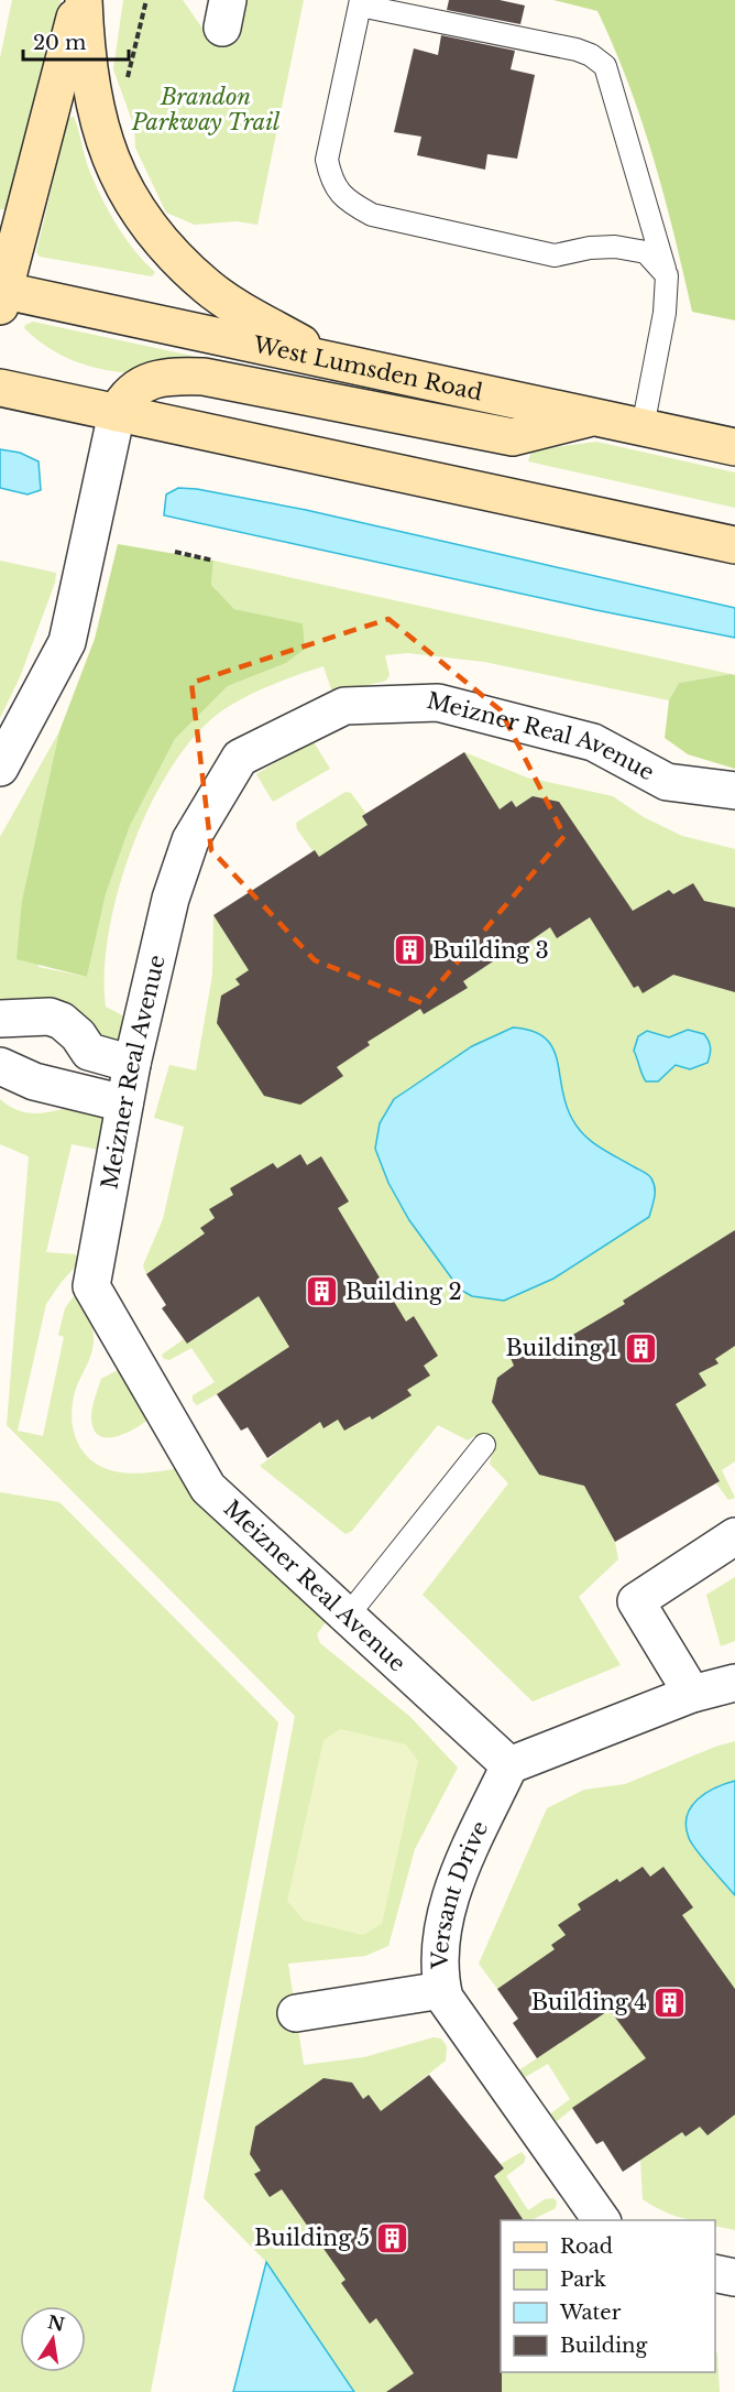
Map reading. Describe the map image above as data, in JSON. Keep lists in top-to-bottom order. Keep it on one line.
{"streets":{"main road":["West Lumsden Road"],"street":["Meizner Real Avenue","Versant Drive"]},"crossings":[["Meizner Real Avenue","Versant Drive"]],"parks":["Brandon Parkway Trail"],"places":{"building":["Building 3","Building 2","Building 1","Building 4","Building 5"]},"legend":["Road","Park","Water","Building"],"scale_bar":"20 m","north":"top"}
